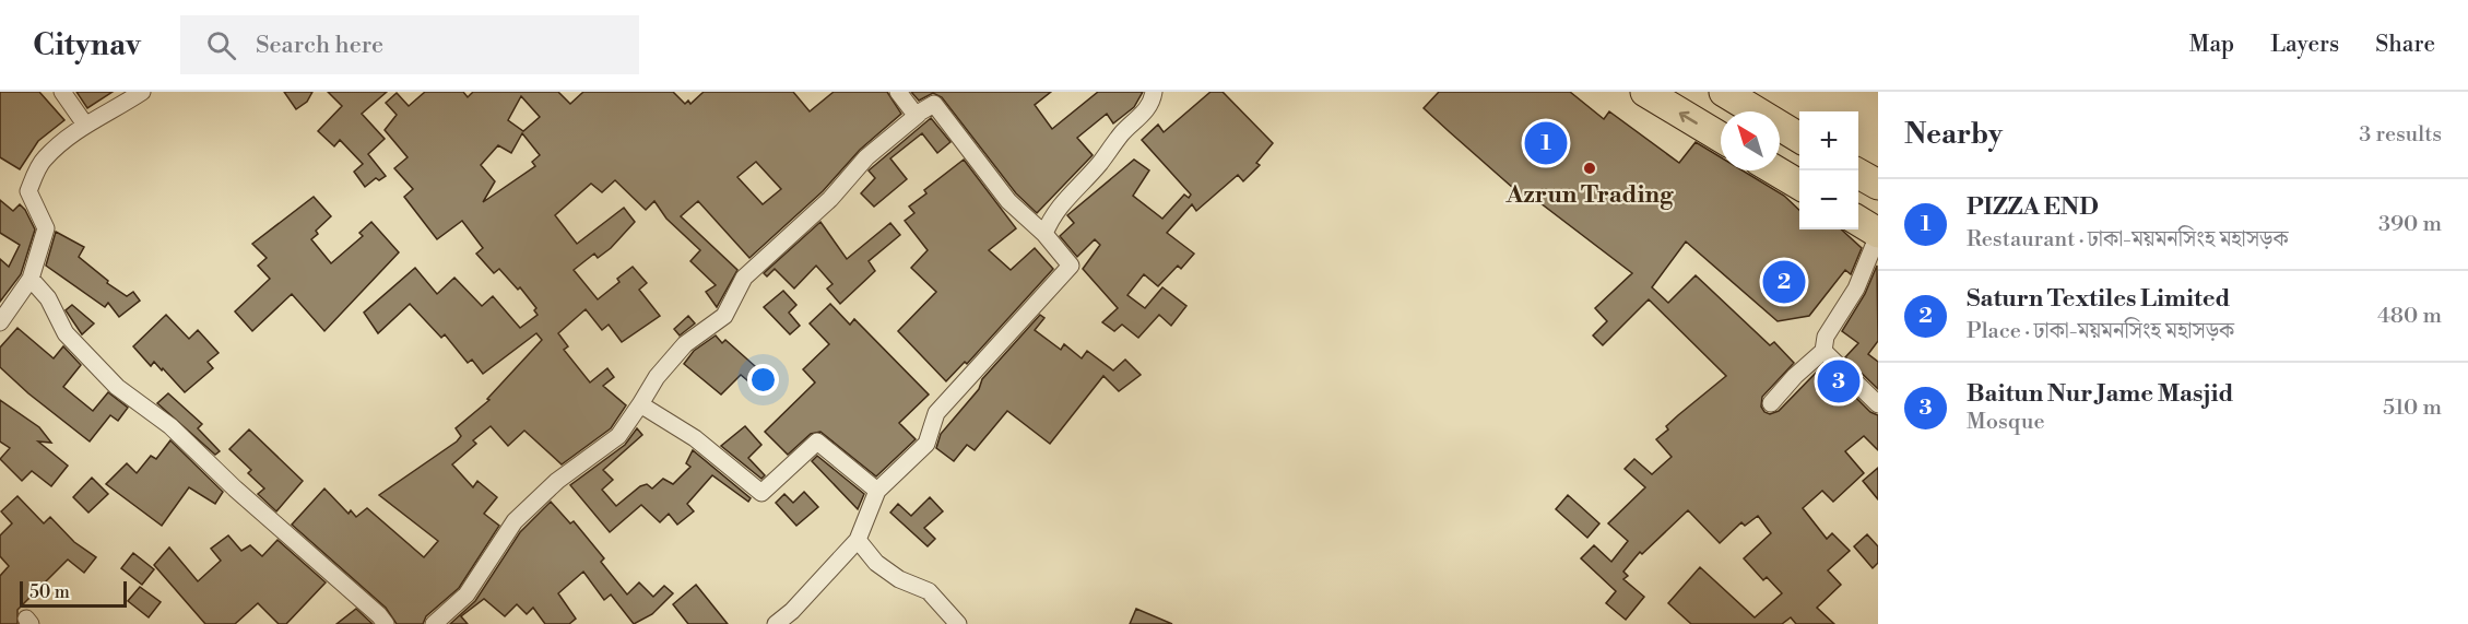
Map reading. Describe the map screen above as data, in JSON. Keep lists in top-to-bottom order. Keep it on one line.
{"places":["Azrun Trading"],"scale_bar":"50 m","north":"top left","page":{"header":"Citynav","search":"Search here","nav":["Map","Layers","Share"],"heading":["Nearby","3 results"],"map_buttons":["+","−"],"pins":["1","2","3"],"list":[{"mark":"1","name":"PIZZA END","note":"Restaurant · ঢাকা-ময়মনসিংহ মহাসড়ক","value":"390 m"},{"mark":"2","name":"Saturn Textiles Limited","note":"Place · ঢাকা-ময়মনসিংহ মহাসড়ক","value":"480 m"},{"mark":"3","name":"Baitun Nur Jame Masjid","note":"Mosque","value":"510 m"}],"scale":"50 m"}}
